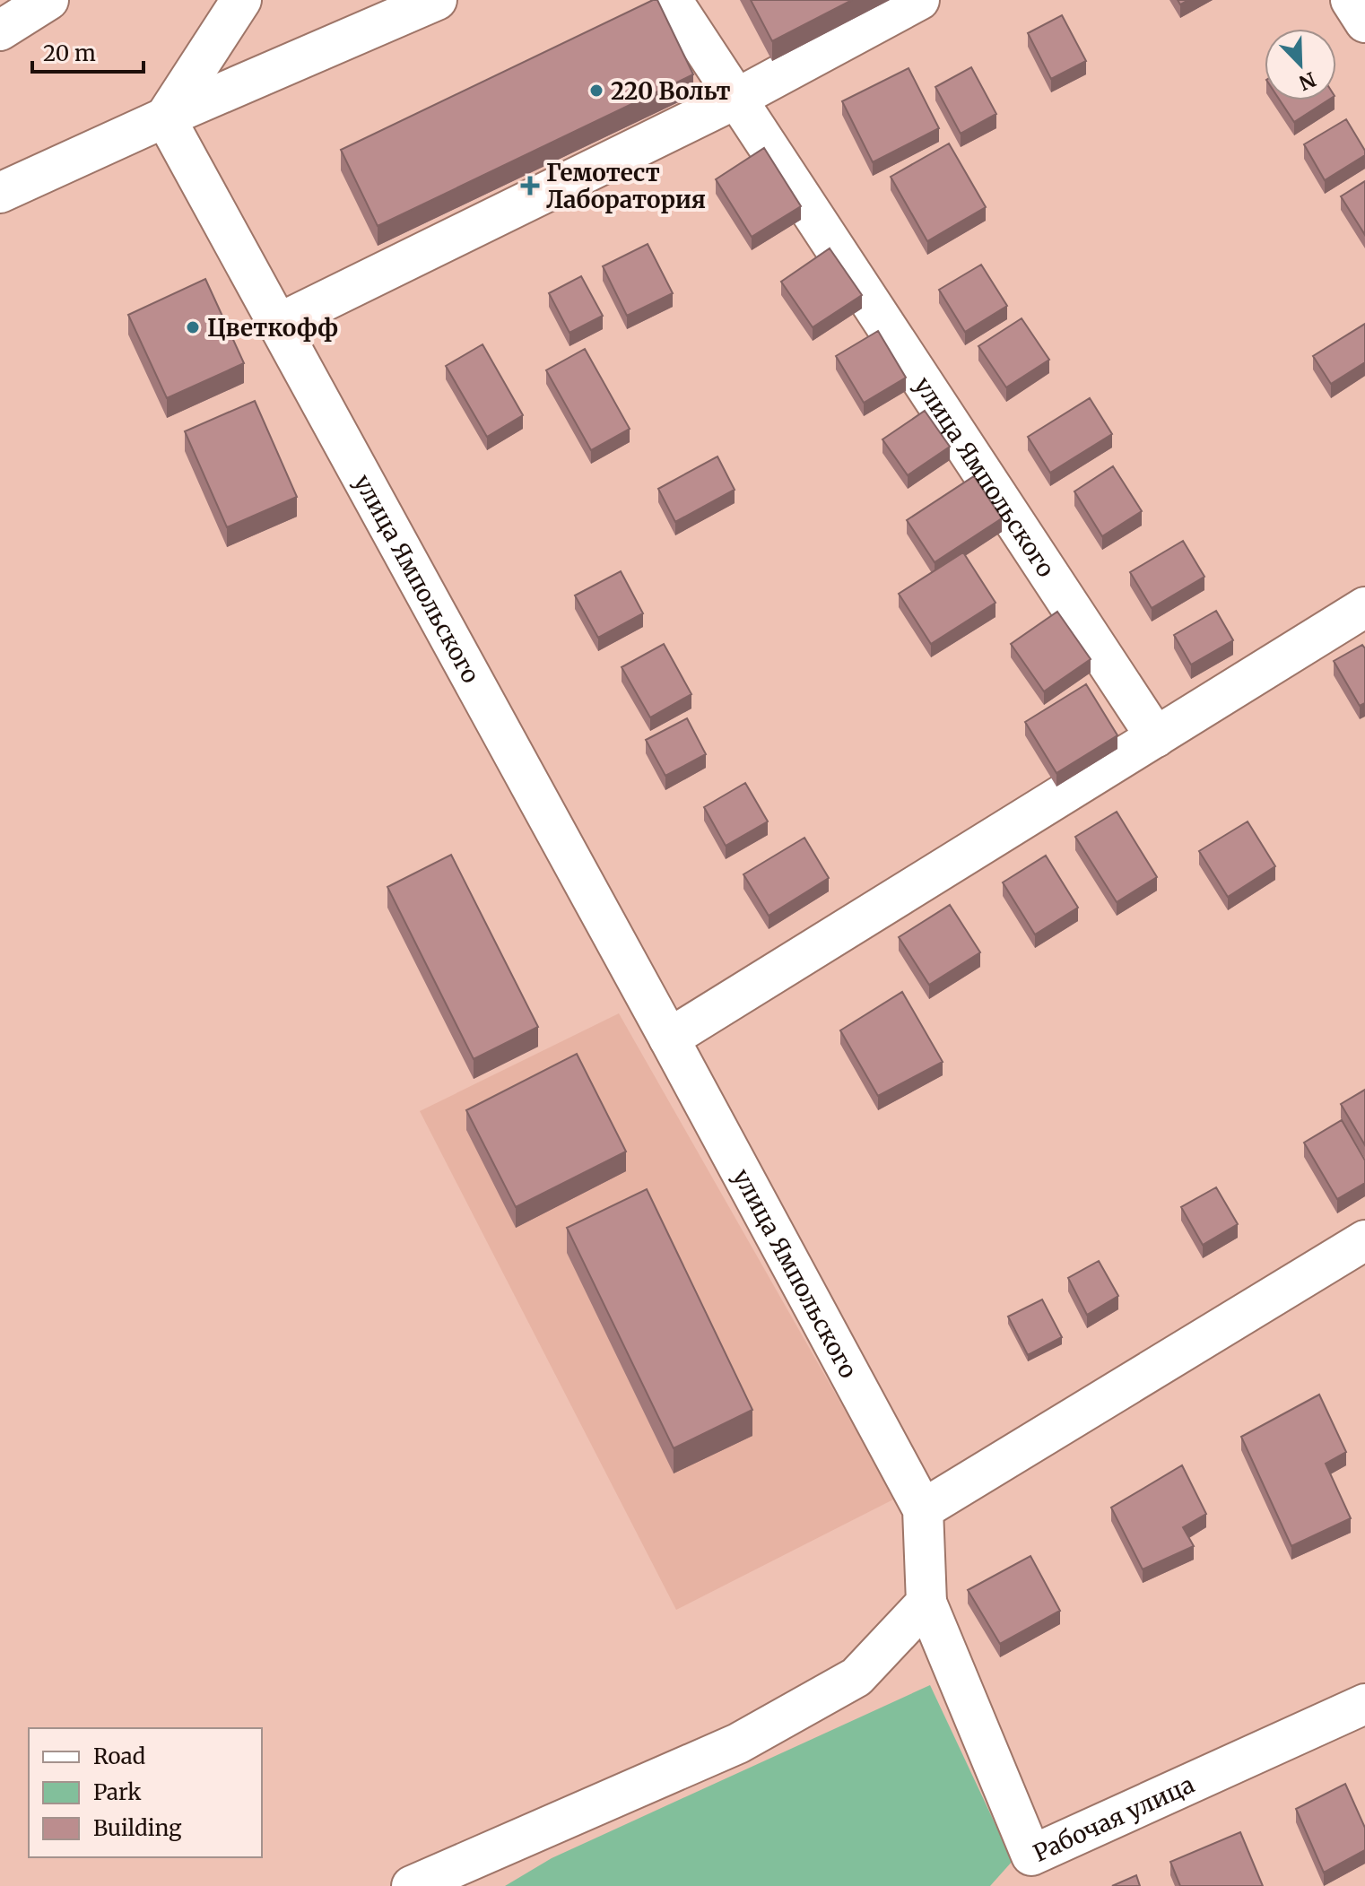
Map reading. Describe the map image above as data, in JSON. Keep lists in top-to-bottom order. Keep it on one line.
{"streets":{"street":["улица Ямпольского","Рабочая улица"]},"places":{"other":["220 Вольт","Цветкофф"],"health":["Гемотест Лаборатория"]},"legend":["Road","Park","Building"],"scale_bar":"20 m","north":"bottom right"}
